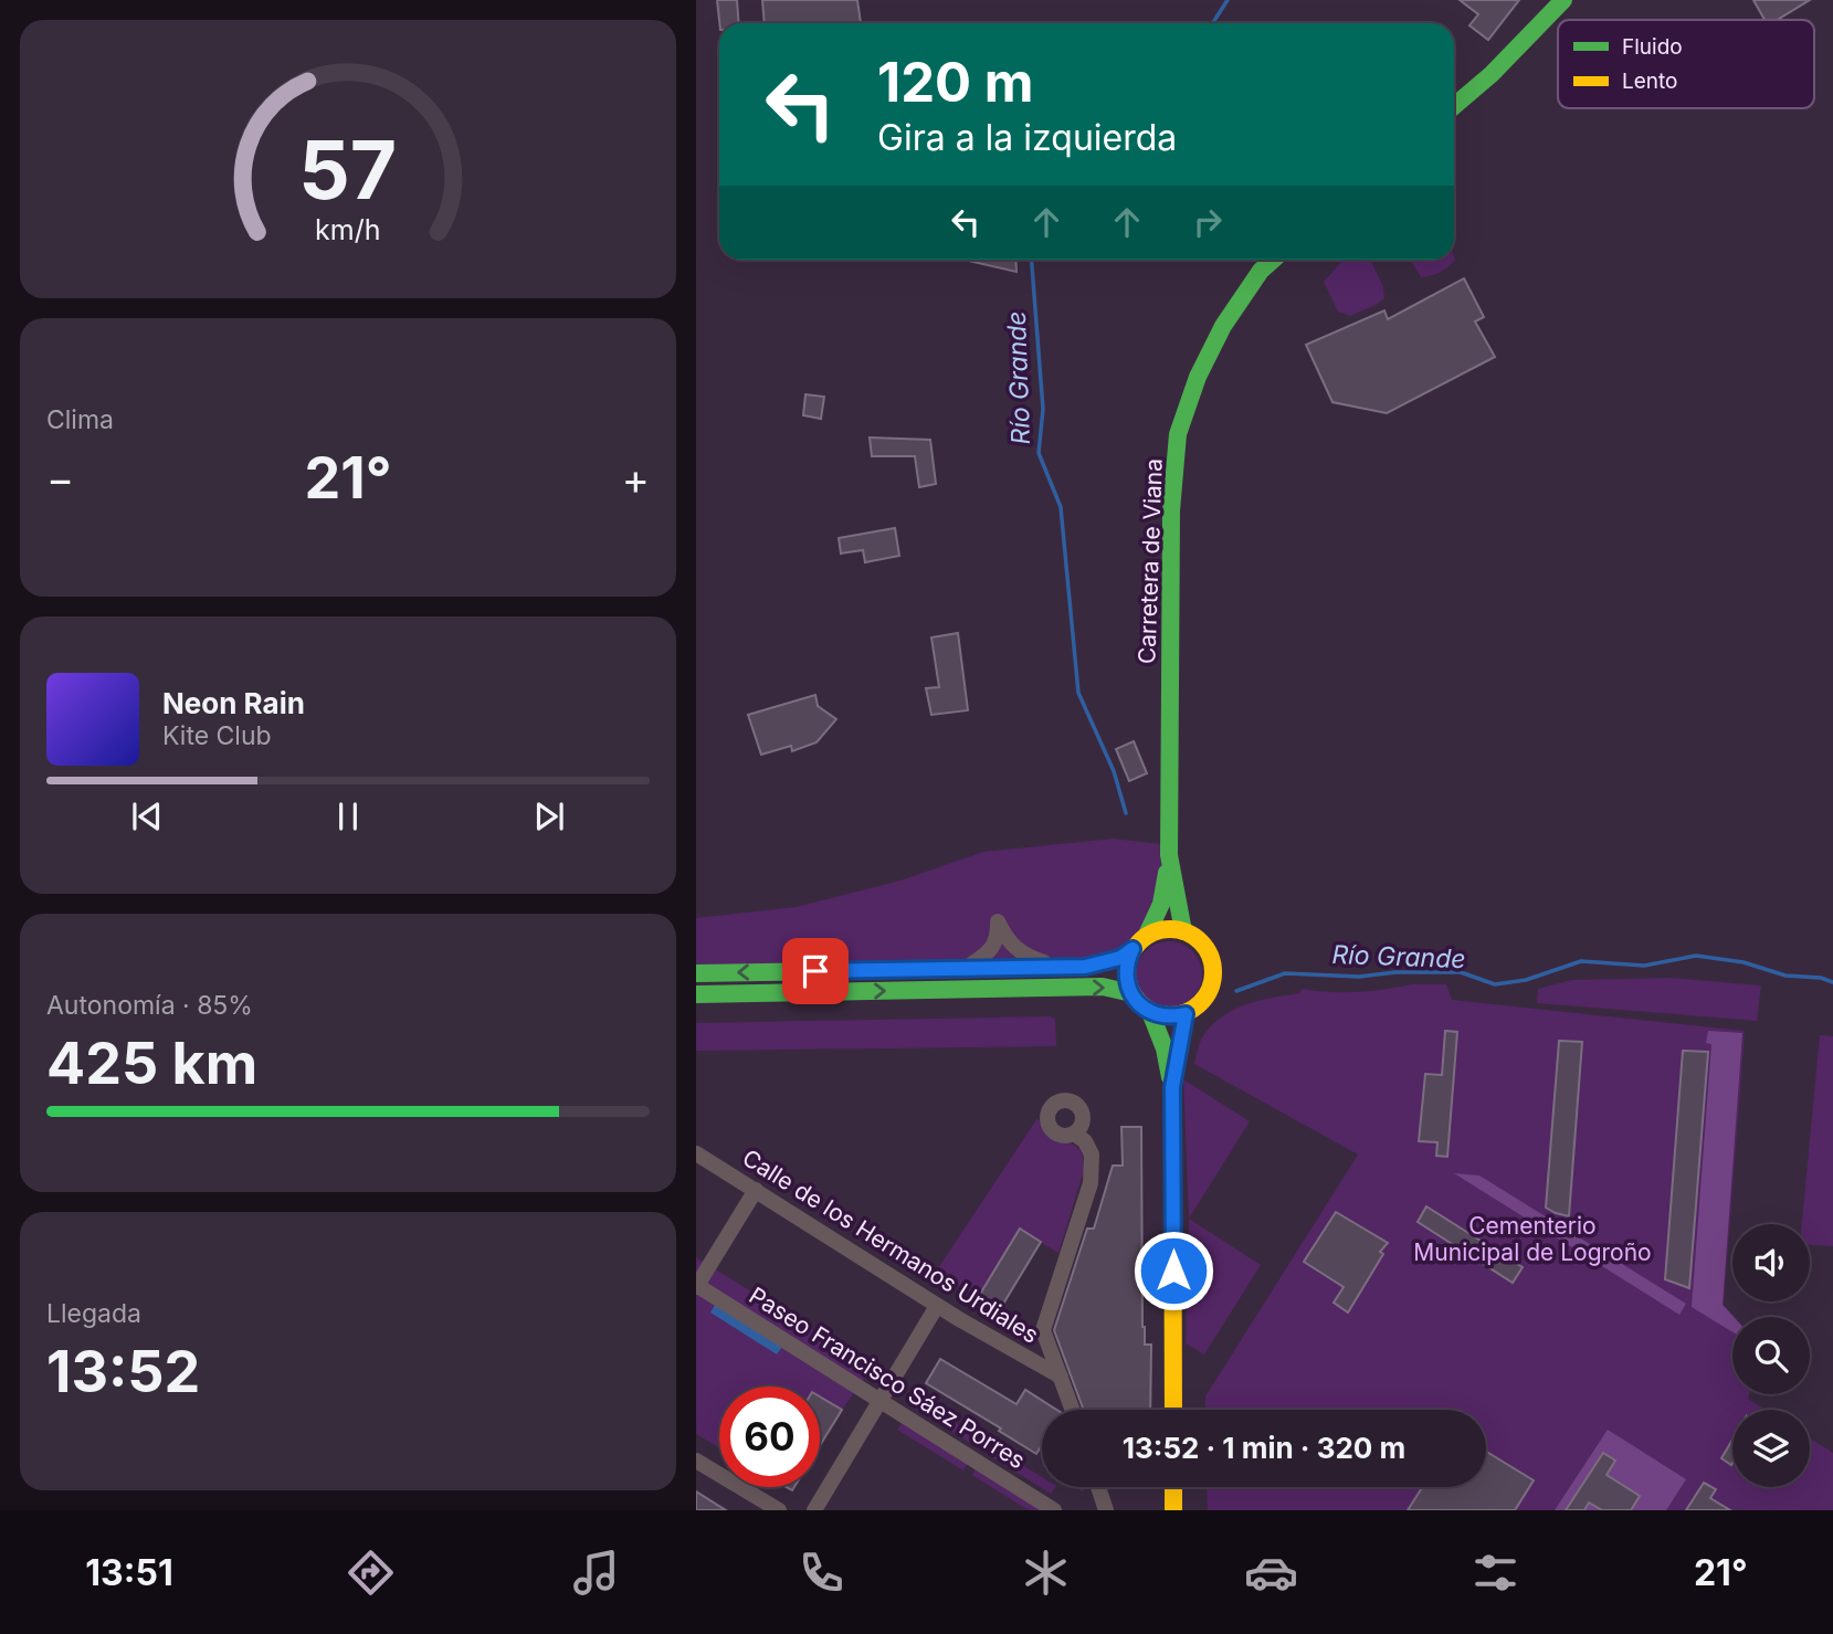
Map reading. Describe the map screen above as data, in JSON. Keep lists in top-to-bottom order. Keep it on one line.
{"streets":{"main road":["Carretera de Viana"],"street":["Calle de los Hermanos Urdiales","Paseo Francisco Sáez Porres"]},"water":["Río Grande"],"parks":["Cementerio Municipal de Logroño"],"legend":["Fluido","Lento"],"page":{"turn":["120 m","Gira a la izquierda"],"tile":["Clima",["Autonomía · 85%","425 km"],["Llegada","13:52"]],"heat":["−","21°","+"],"song":["Neon Rain","Kite Club"],"limit":"60","trip":"13:52 · 1 min · 320 m","tabs":["13:51","21°"],"gauge":["57","km/h"]}}
